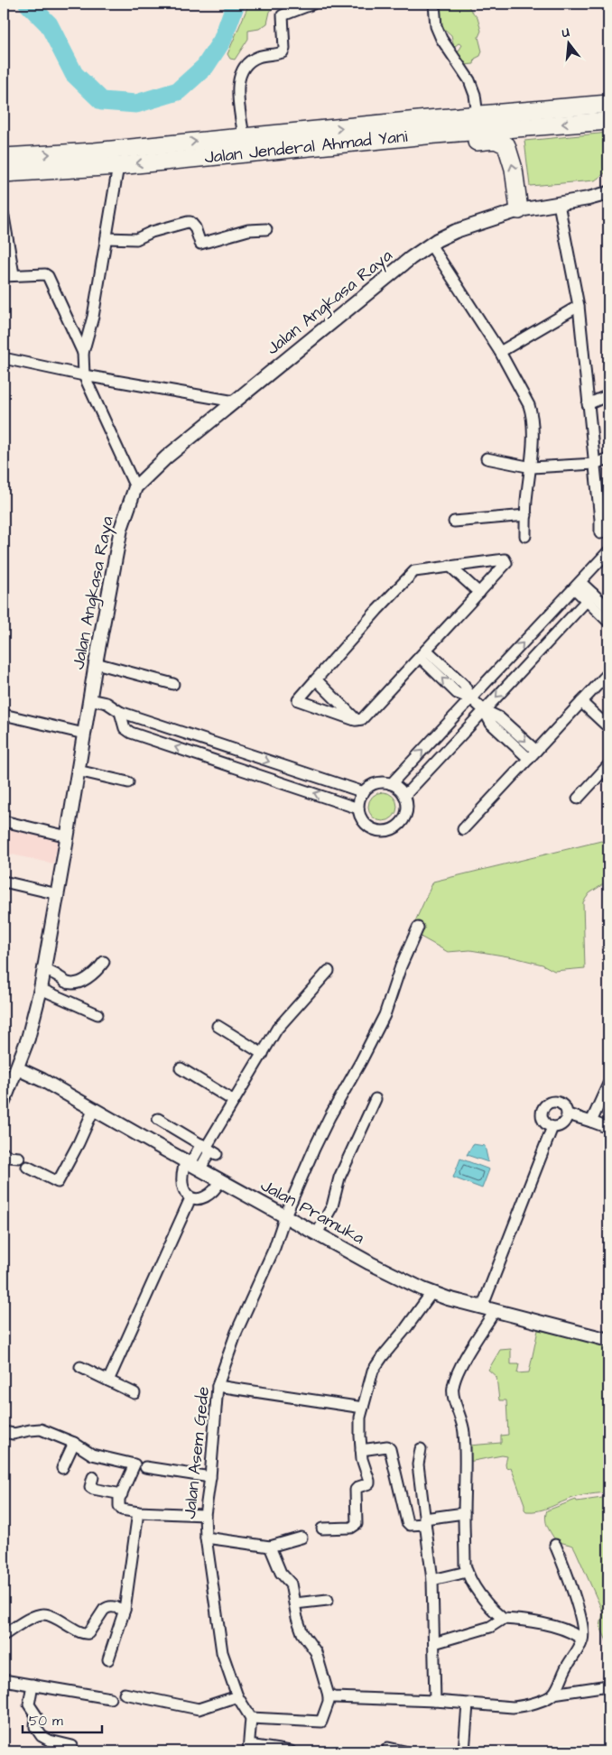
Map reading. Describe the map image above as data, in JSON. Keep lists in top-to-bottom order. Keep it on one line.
{"streets":{"highway":["Jalan Jenderal Ahmad Yani"],"street":["Jalan Angkasa Raya","Jalan Pramuka","Jalan Asem Gede"]},"crossings":[["Jalan Angkasa Raya","Jalan Pramuka"],["Jalan Pramuka","Jalan Asem Gede"]],"scale_bar":"50 m","north":"top"}
